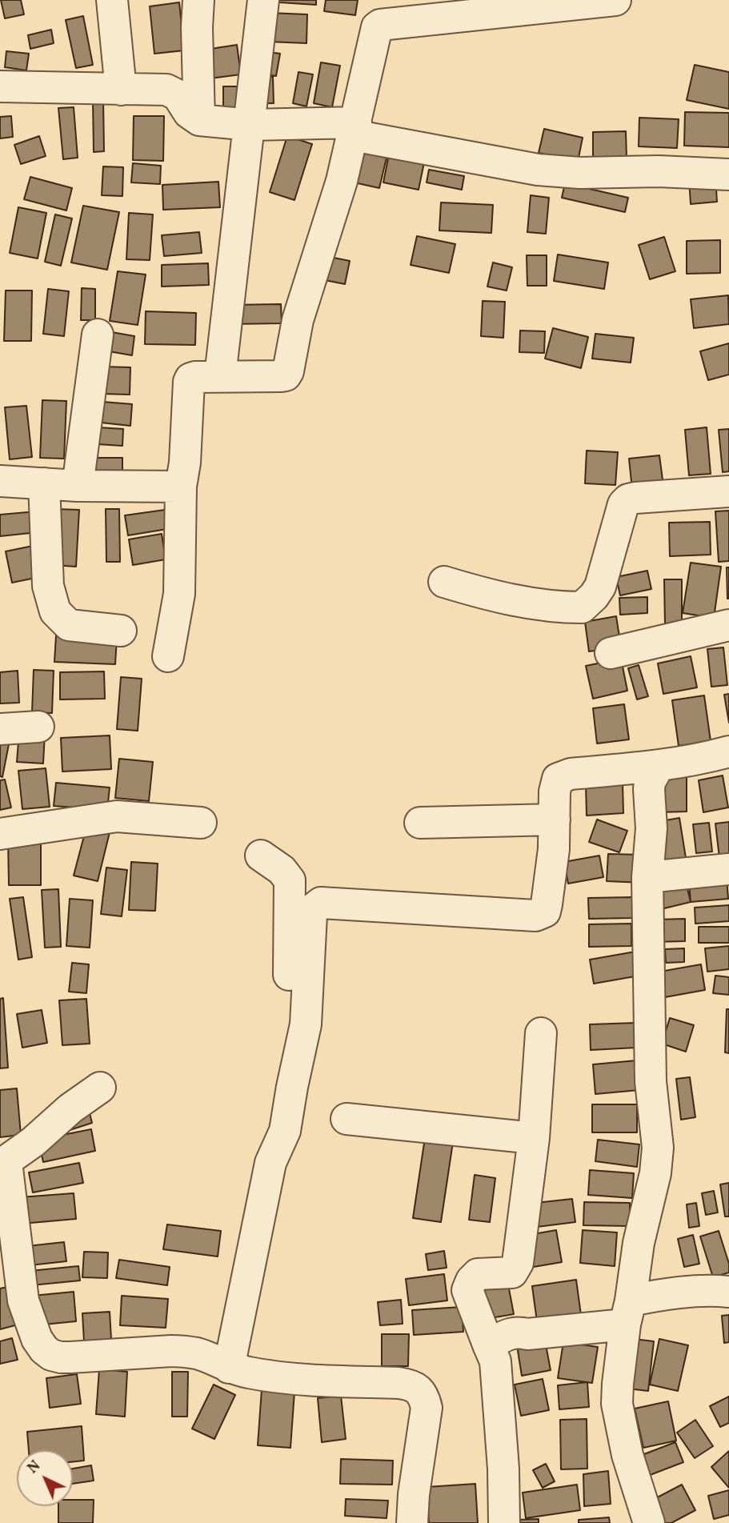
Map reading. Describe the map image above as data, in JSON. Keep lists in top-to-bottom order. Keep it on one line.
{"north":"top left"}
